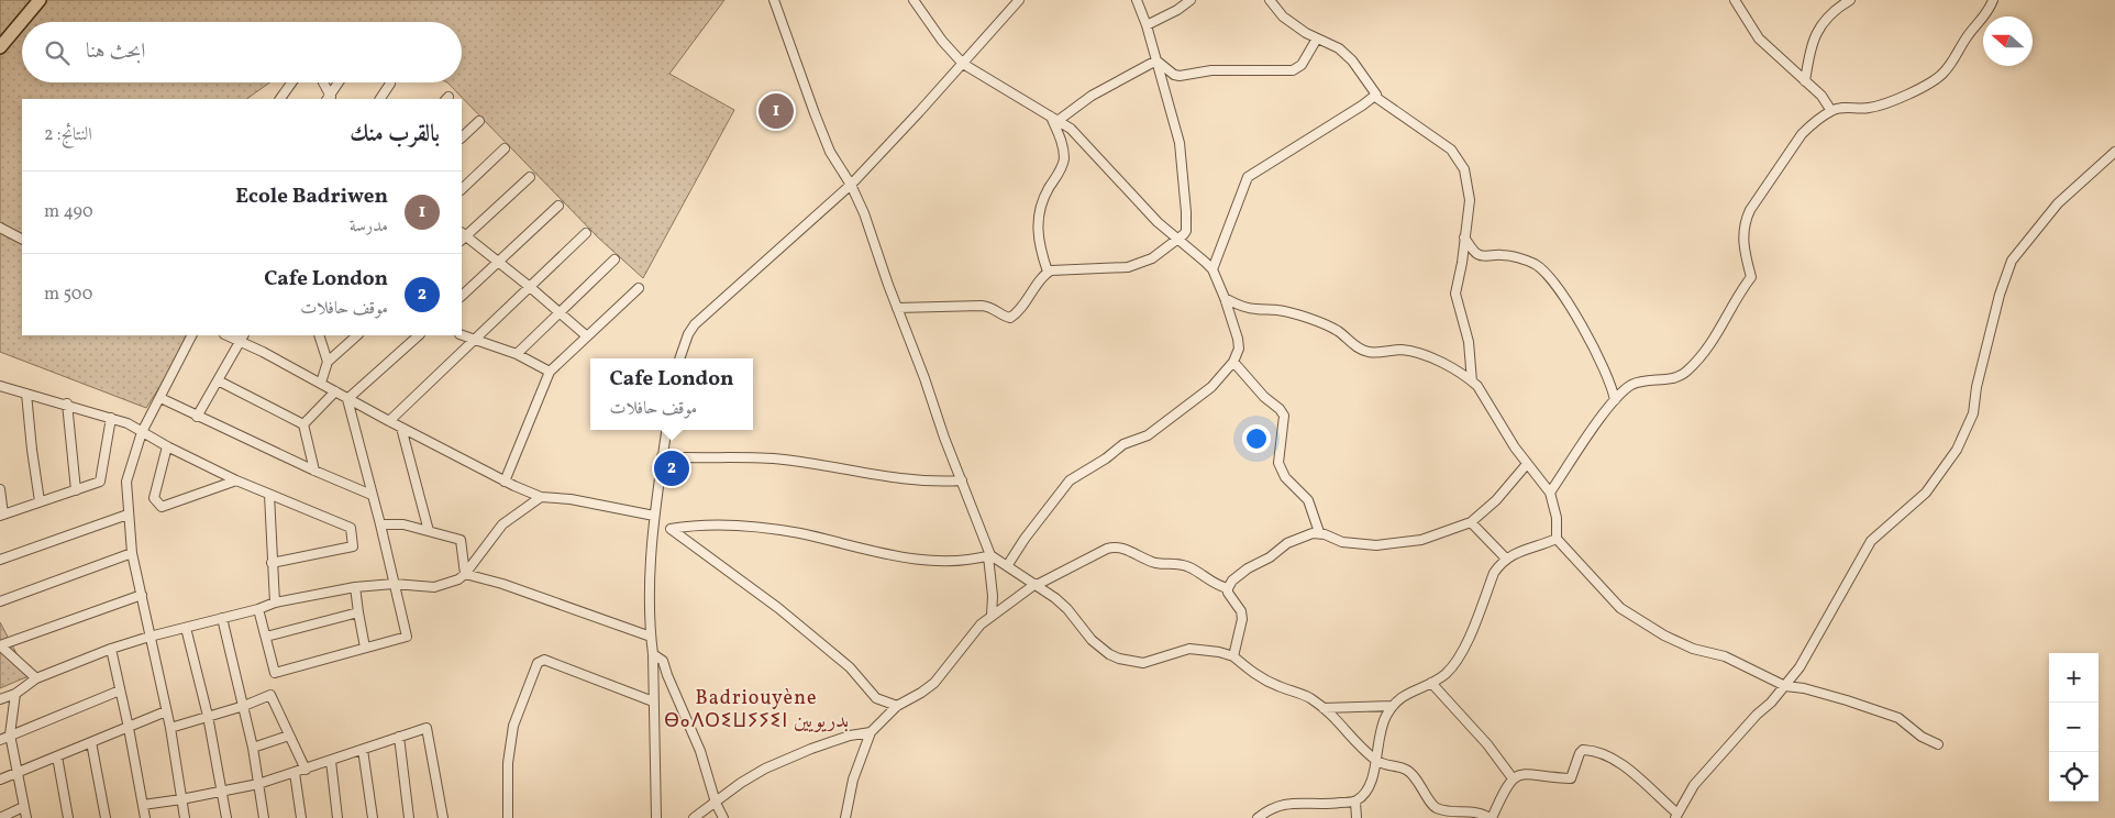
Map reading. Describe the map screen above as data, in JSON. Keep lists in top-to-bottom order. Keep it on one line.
{"districts":["Badriouyène ⴱⴰⴷⵔⵉⵡⵢⵢⵉⵏ بدريويين"],"north":"left","page":{"search":"ابحث هنا","pins":["1","2"],"heading":["بالقرب منك","النتائج: 2"],"list":[{"mark":"1","name":"Ecole Badriwen","note":"مدرسة","value":"490 m"},{"mark":"2","name":"Cafe London","note":"موقف حافلات","value":"500 m"}],"popup":["Cafe London","موقف حافلات"],"map_buttons":["+","−"]}}
